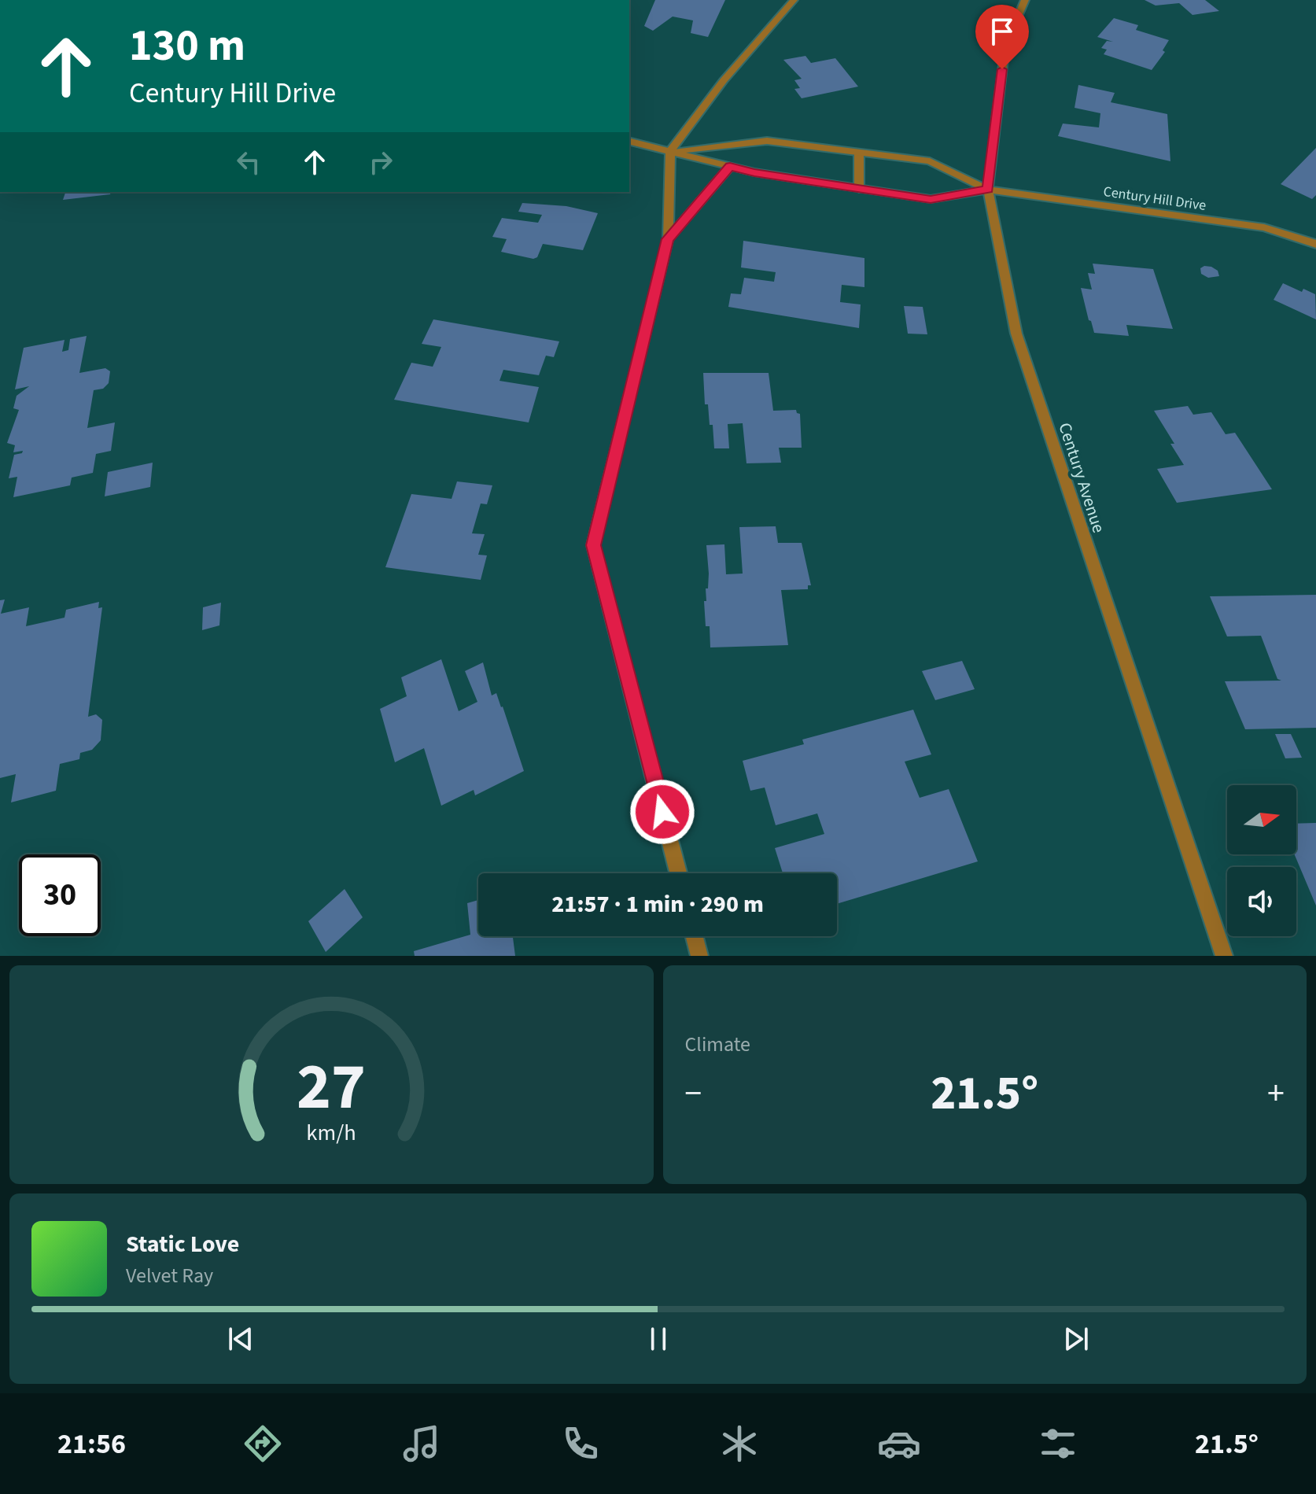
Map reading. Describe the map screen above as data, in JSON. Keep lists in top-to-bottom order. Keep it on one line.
{"streets":{"street":["Century Hill Drive","Century Avenue"]},"crossings":[["Century Hill Drive","Century Avenue"]],"north":"right","page":{"turn":["130 m","Century Hill Drive"],"limit":"30","trip":"21:57 · 1 min · 290 m","tile":"Climate","heat":["−","21.5°","+"],"song":["Static Love","Velvet Ray"],"tabs":["21:56","21.5°"],"gauge":["27","km/h"]}}
